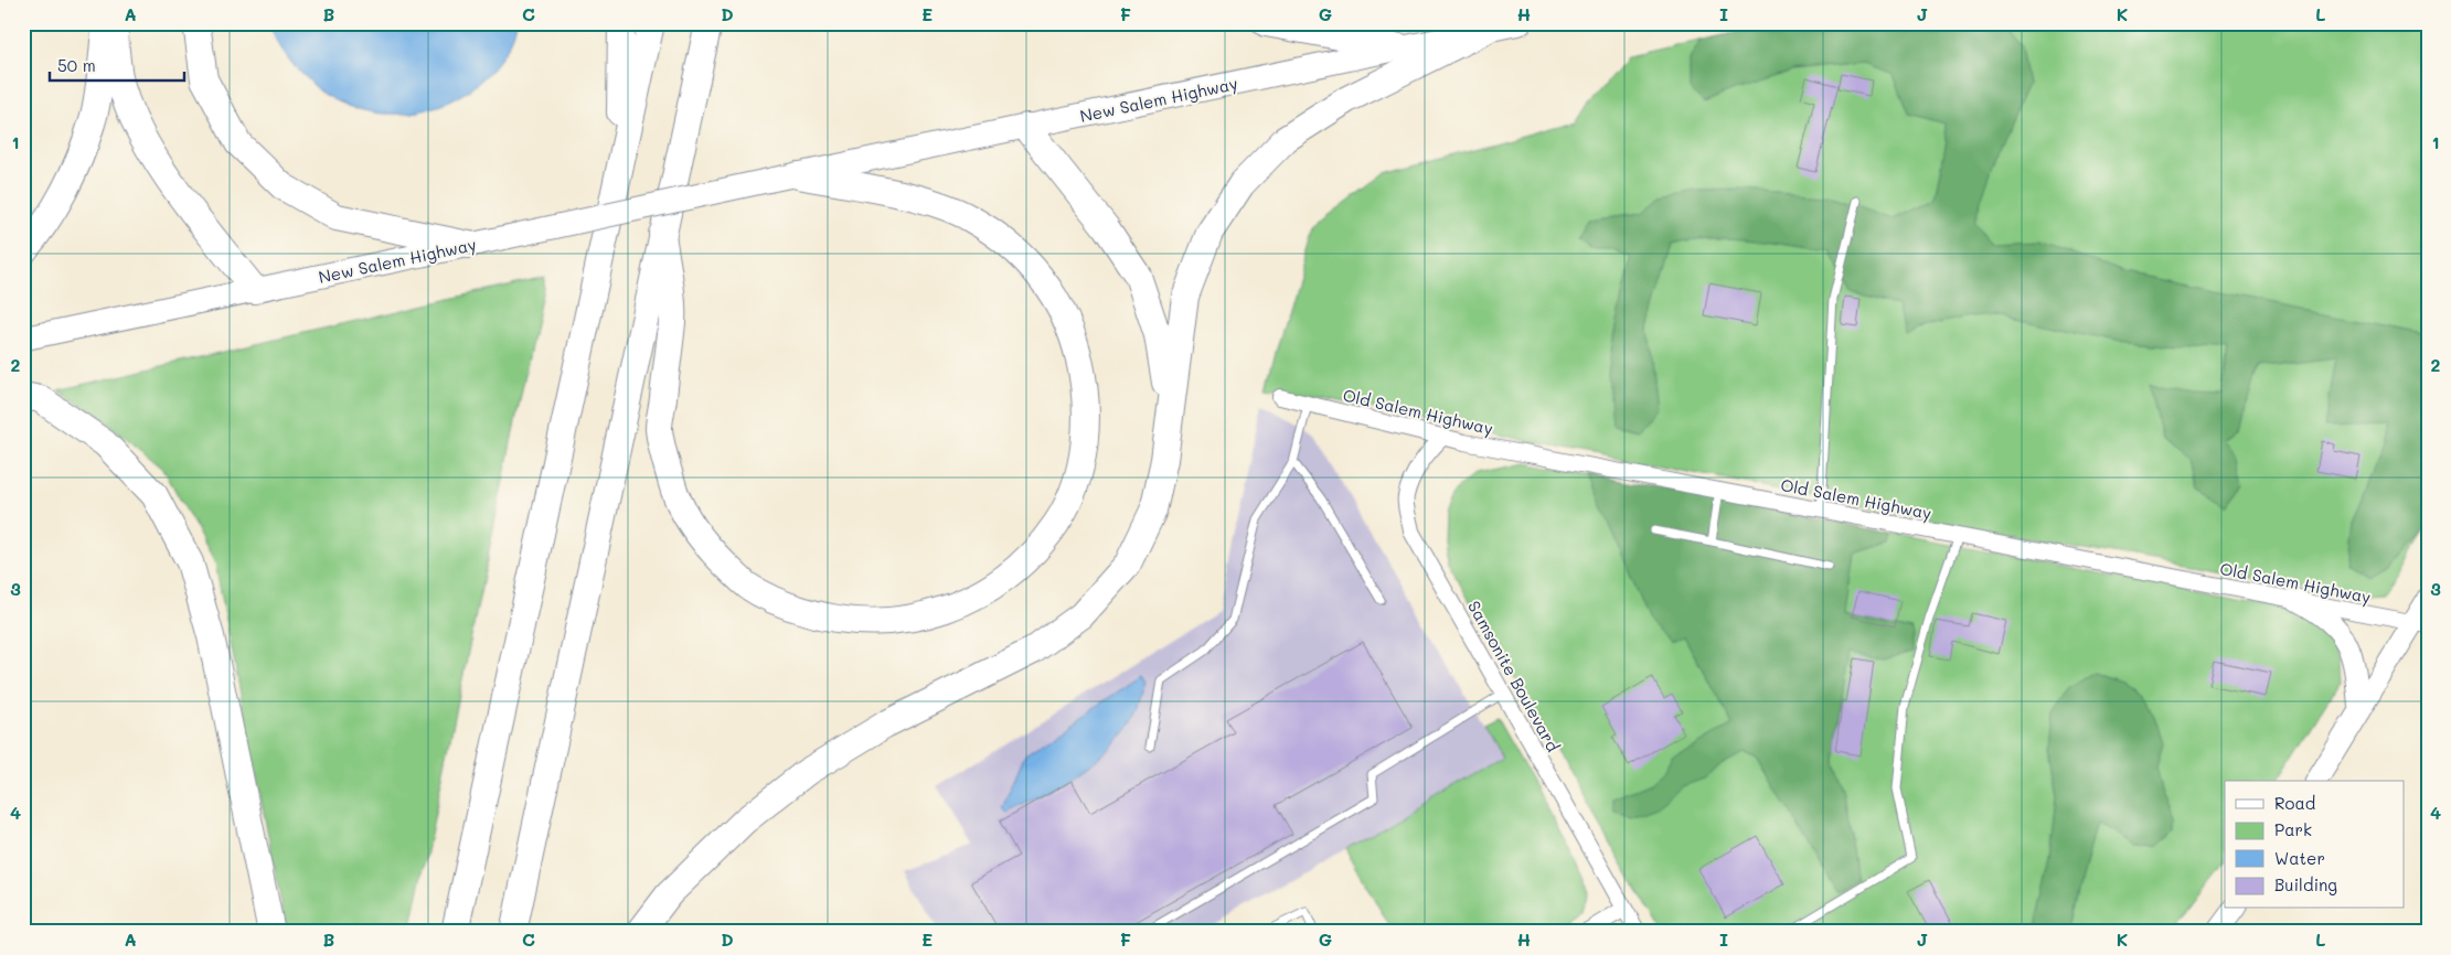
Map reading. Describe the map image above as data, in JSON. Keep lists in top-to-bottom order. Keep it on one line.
{"streets":{"main road":["New Salem Highway"],"street":["Old Salem Highway","Samsonite Boulevard"]},"crossings":[["Old Salem Highway","Samsonite Boulevard"]],"legend":["Road","Park","Water","Building"],"scale_bar":"50 m","grid":{"columns":["A","B","C","D","E","F","G","H","I","J","K","L"],"rows":["1","2","3","4"]}}
